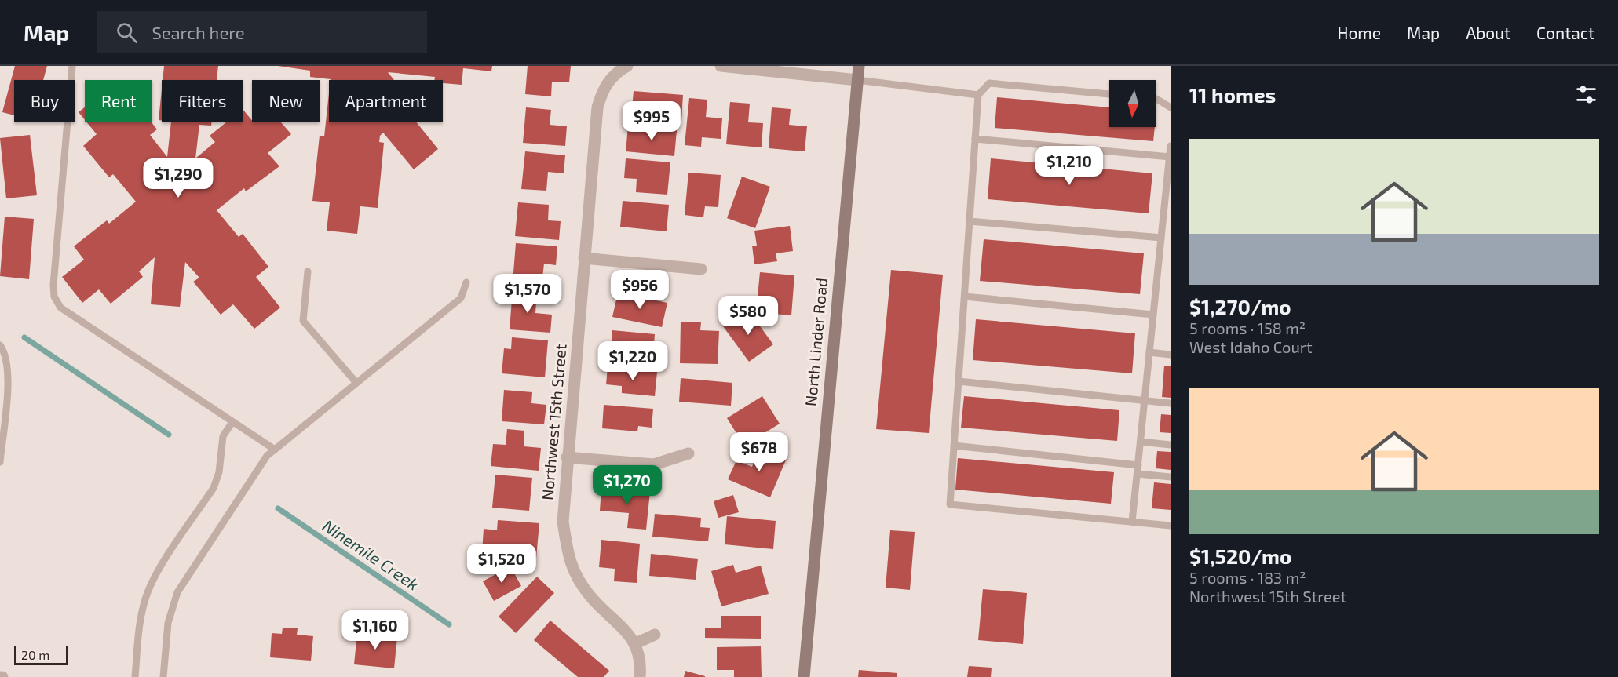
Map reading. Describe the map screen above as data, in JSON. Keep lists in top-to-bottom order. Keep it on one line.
{"streets":{"main road":["North Linder Road"],"street":["Northwest 15th Street"]},"water":["Ninemile Creek"],"scale_bar":"20 m","north":"bottom","page":{"header":"Map","search":"Search here","nav":["Home","Map","About","Contact"],"heading":"11 homes","chip":["Buy","Rent","Filters","New","Apartment"],"price":["$995","$1,210","$1,290","$956","$1,570","$580","$1,220","$678","$1,270","$1,520","$1,160"],"list":[{"name":"$1,270/mo","note":"5 rooms · 158 m² · West Idaho Court"},{"name":"$1,520/mo","note":"5 rooms · 183 m² · Northwest 15th Street"}],"scale":"20 m"}}
